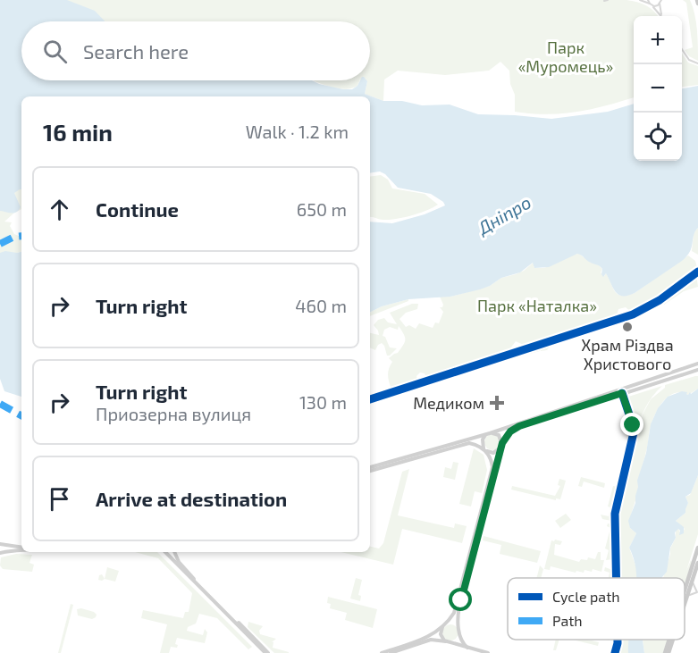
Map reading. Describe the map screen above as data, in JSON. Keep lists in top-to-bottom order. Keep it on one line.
{"water":["Дніпро"],"parks":["Парк «Муромець»","Парк «Наталка»"],"places":{"other":["Храм Різдва Христового"],"health":["Медиком"]},"legend":["Cycle path","Path"],"page":{"map_buttons":["+","−"],"search":"Search here","heading":["16 min","Walk · 1.2 km"],"list":[["Continue","650 m"],["Turn right","460 m"],["Turn right","Приозерна вулиця","130 m"],"Arrive at destination"]}}
